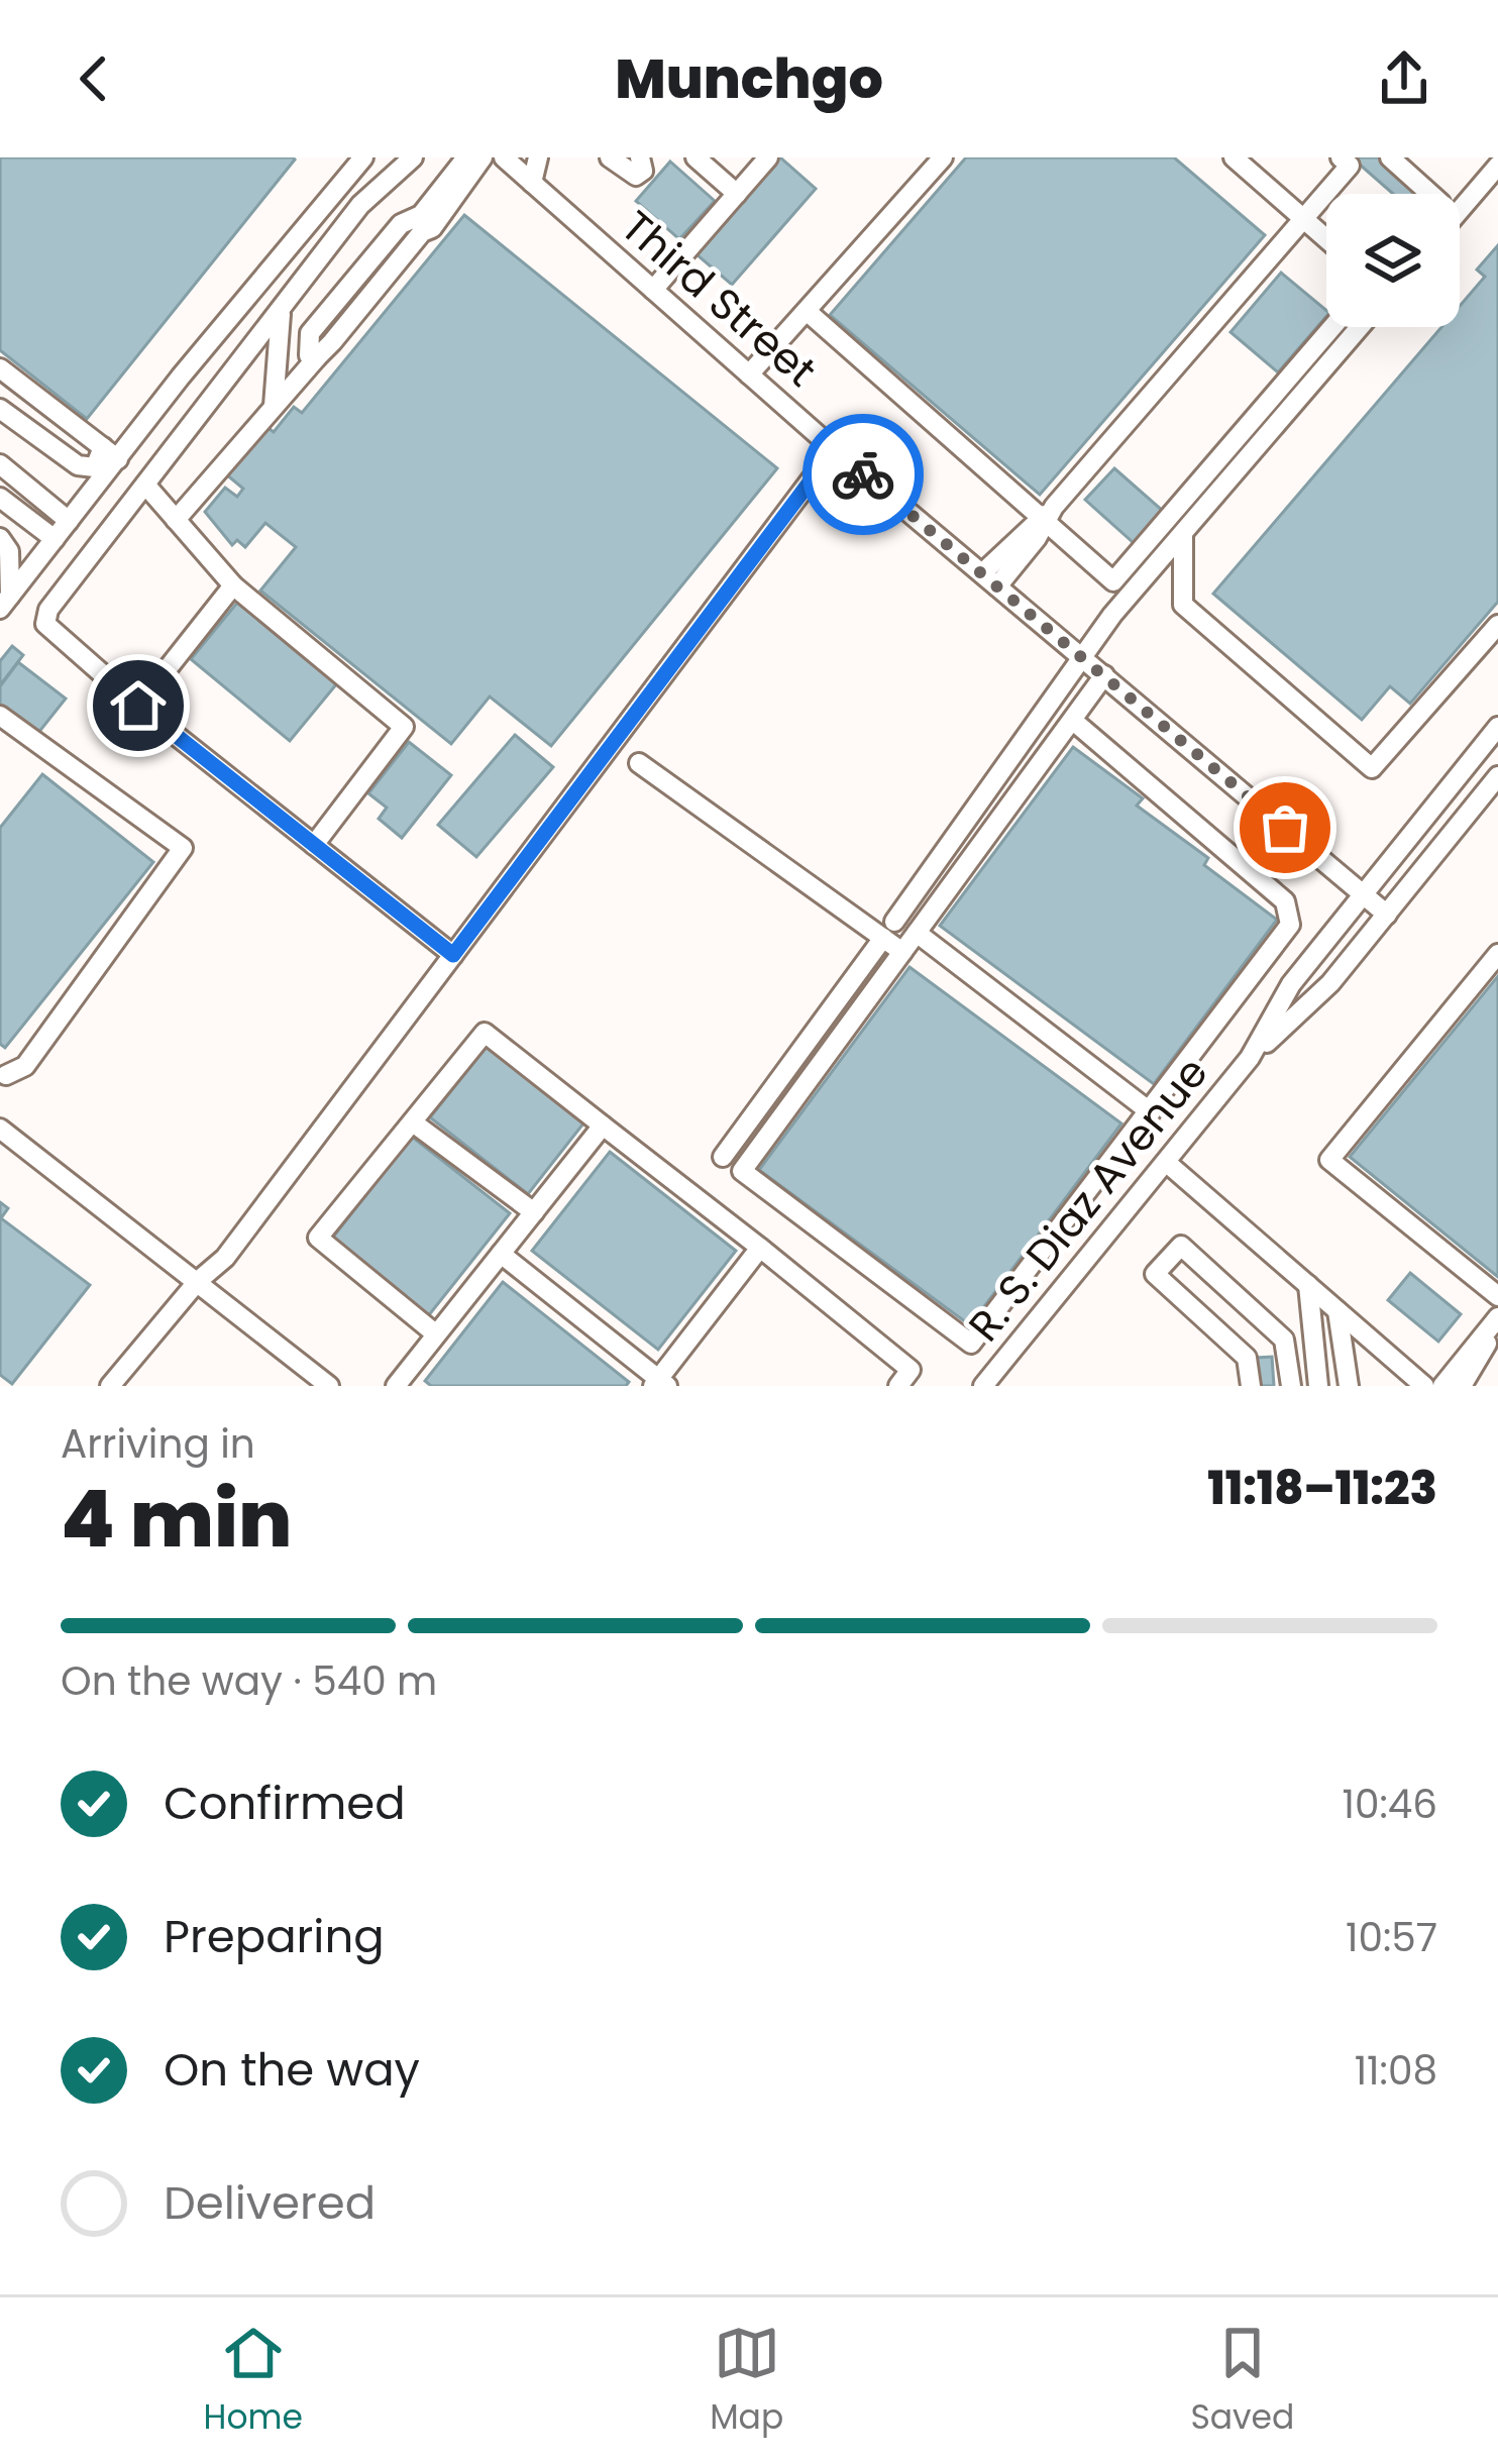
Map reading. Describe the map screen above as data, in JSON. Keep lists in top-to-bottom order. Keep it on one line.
{"streets":{"street":["Third Street","R. S. Diaz Avenue"]},"crossings":[["Third Street","R. S. Diaz Avenue"]],"page":{"header":"Munchgo","heading":["4 min","Arriving in","11:18–11:23"],"bar":"On the way · 540 m","list":[["Confirmed","10:46"],["Preparing","10:57"],["On the way","11:08"],"Delivered"],"tabs":["Home","Map","Saved"]}}
